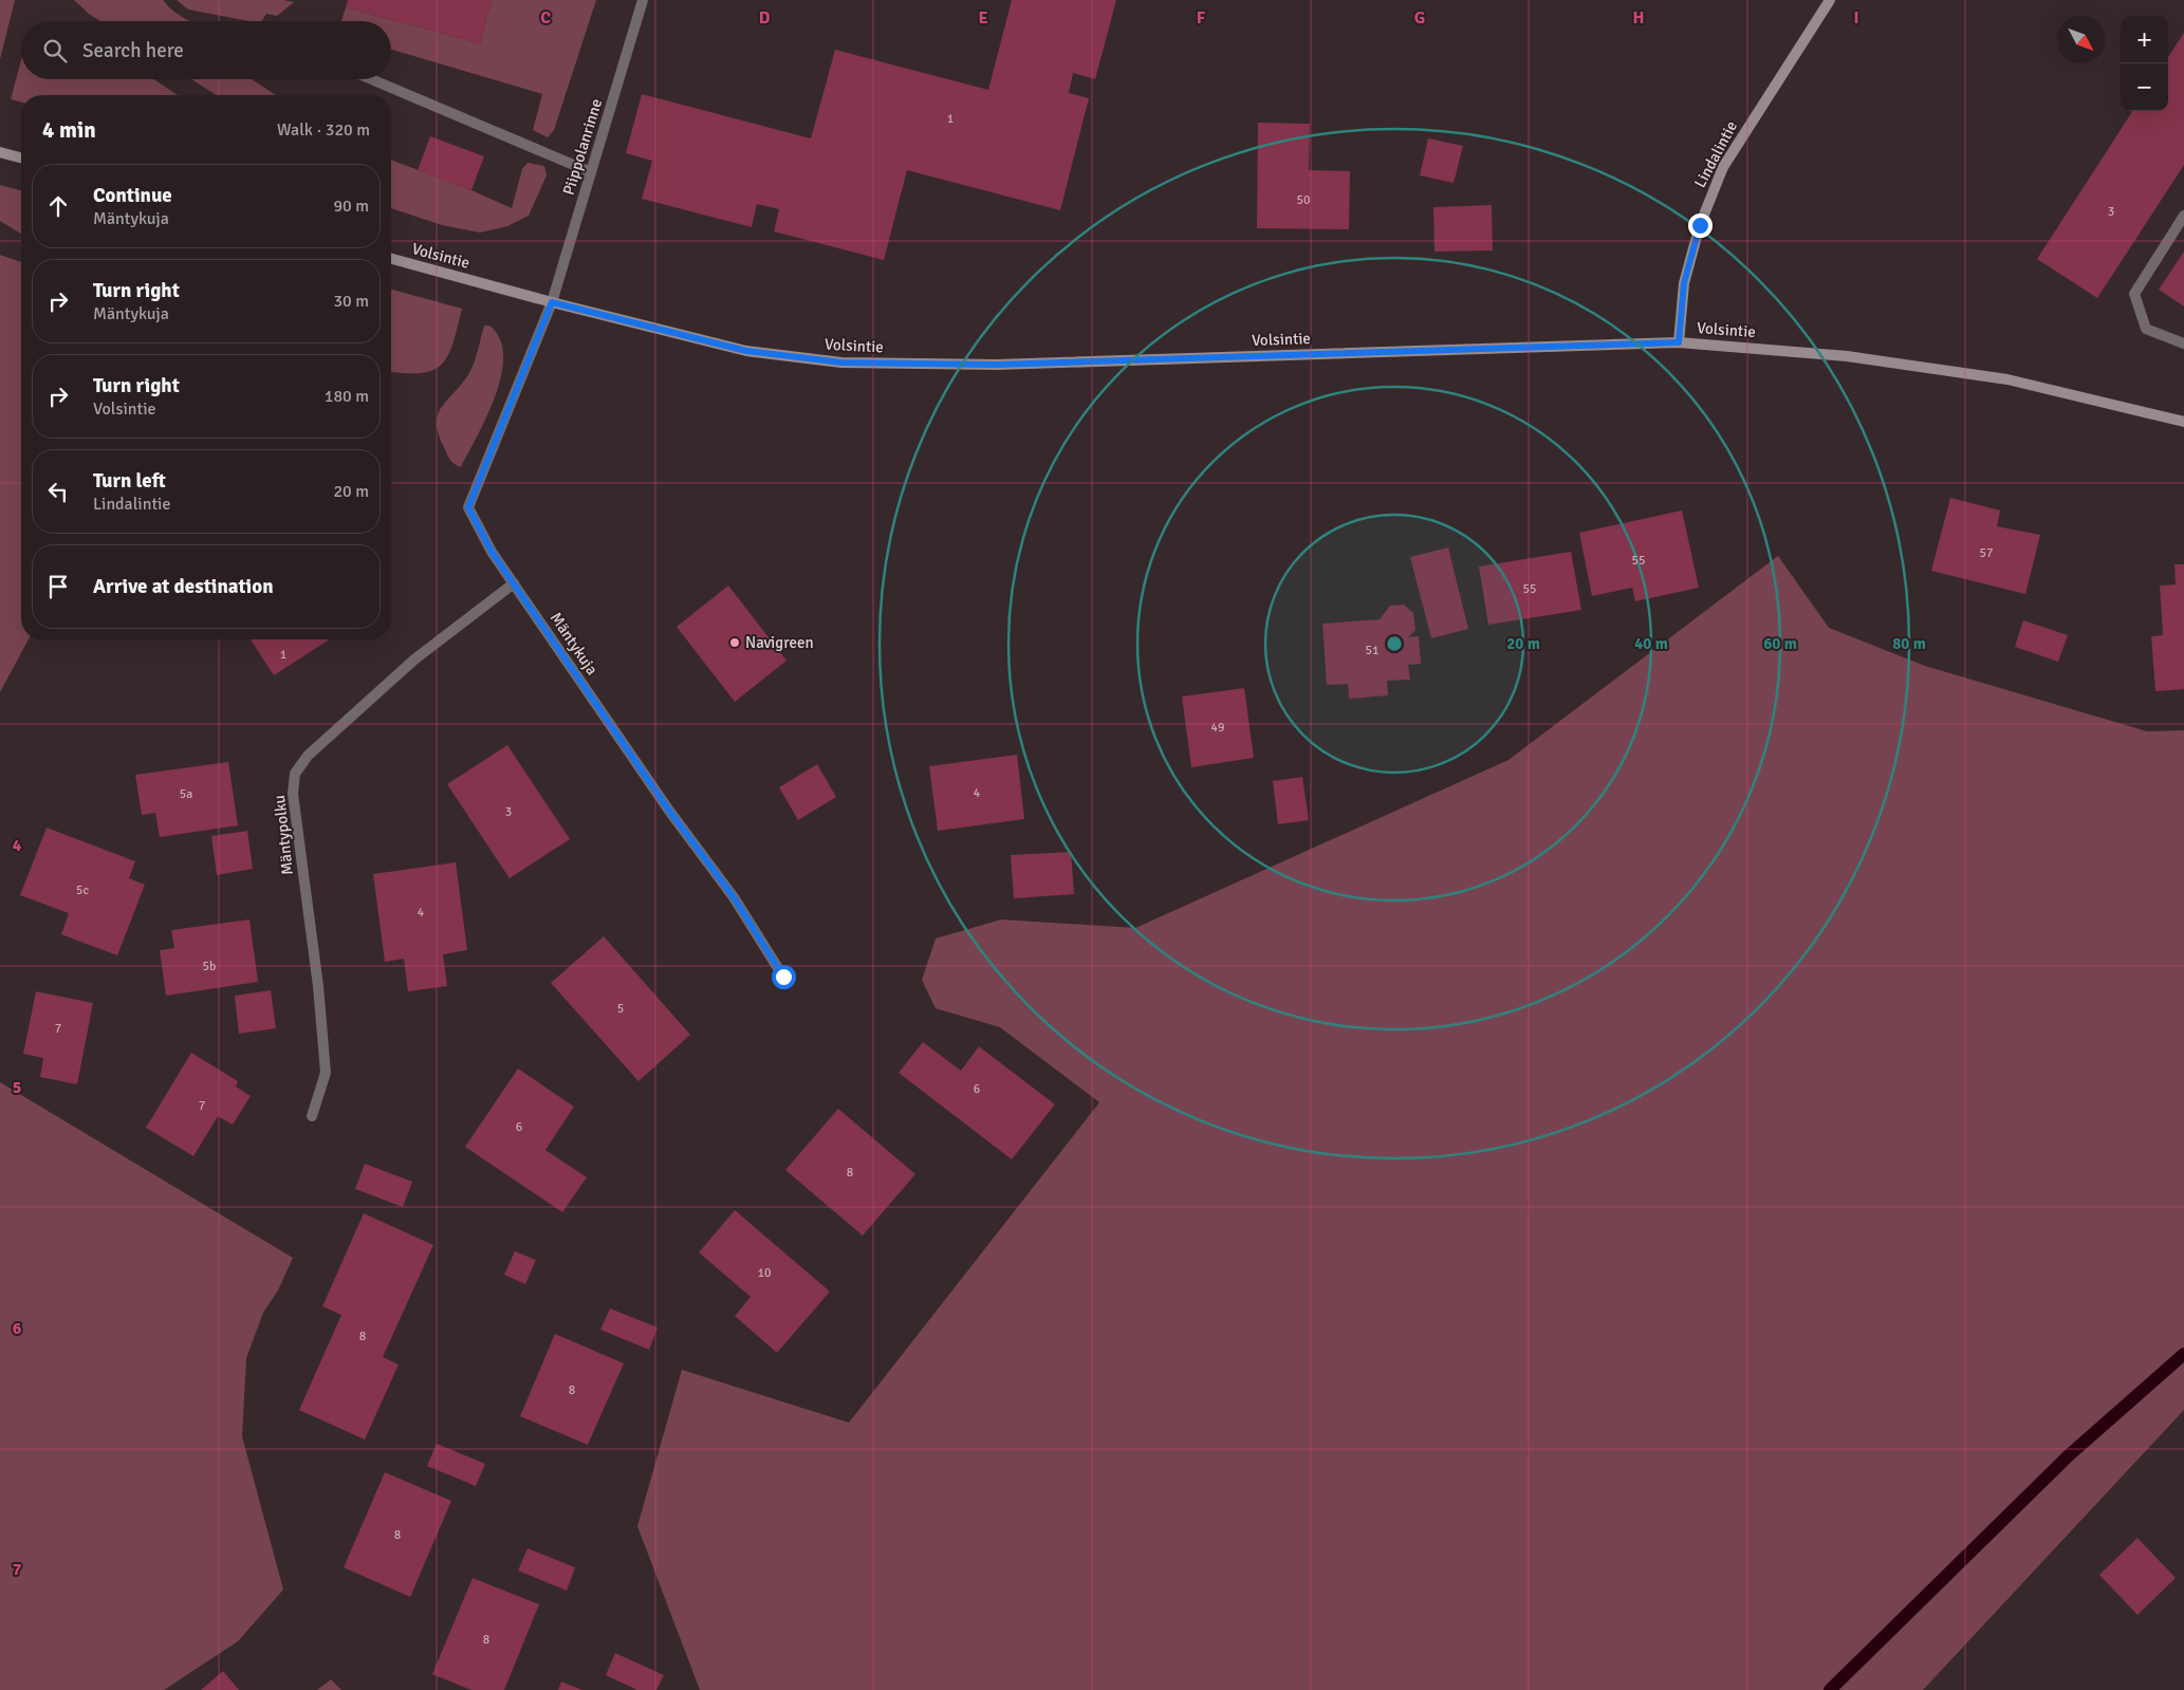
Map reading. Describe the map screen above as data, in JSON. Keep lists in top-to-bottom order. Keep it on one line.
{"streets":{"street":["Piippolanrinne","Lindalintie","Volsintie","Mäntykuja","Mäntypolku"]},"crossings":[["Piippolanrinne","Volsintie"],["Piippolanrinne","Mäntykuja"],["Lindalintie","Volsintie"],["Volsintie","Mäntykuja"],["Mäntykuja","Mäntypolku"]],"places":["Navigreen"],"house_numbers":["1","50","3","57","55","55","51","1","49","4","5a","3","5c","4","5b","5","7","6","7","6","8","10","8","8","8","8"],"north":"bottom right","page":{"map_buttons":["+","−"],"search":"Search here","heading":["4 min","Walk · 320 m"],"list":[["Continue","Mäntykuja","90 m"],["Turn right","Mäntykuja","30 m"],["Turn right","Volsintie","180 m"],["Turn left","Lindalintie","20 m"],"Arrive at destination"]},"grid":{"columns":["C","D","E","F","G","H","I"],"rows":["4","5","6","7"]},"rings":["20 m","40 m","60 m","80 m"]}
